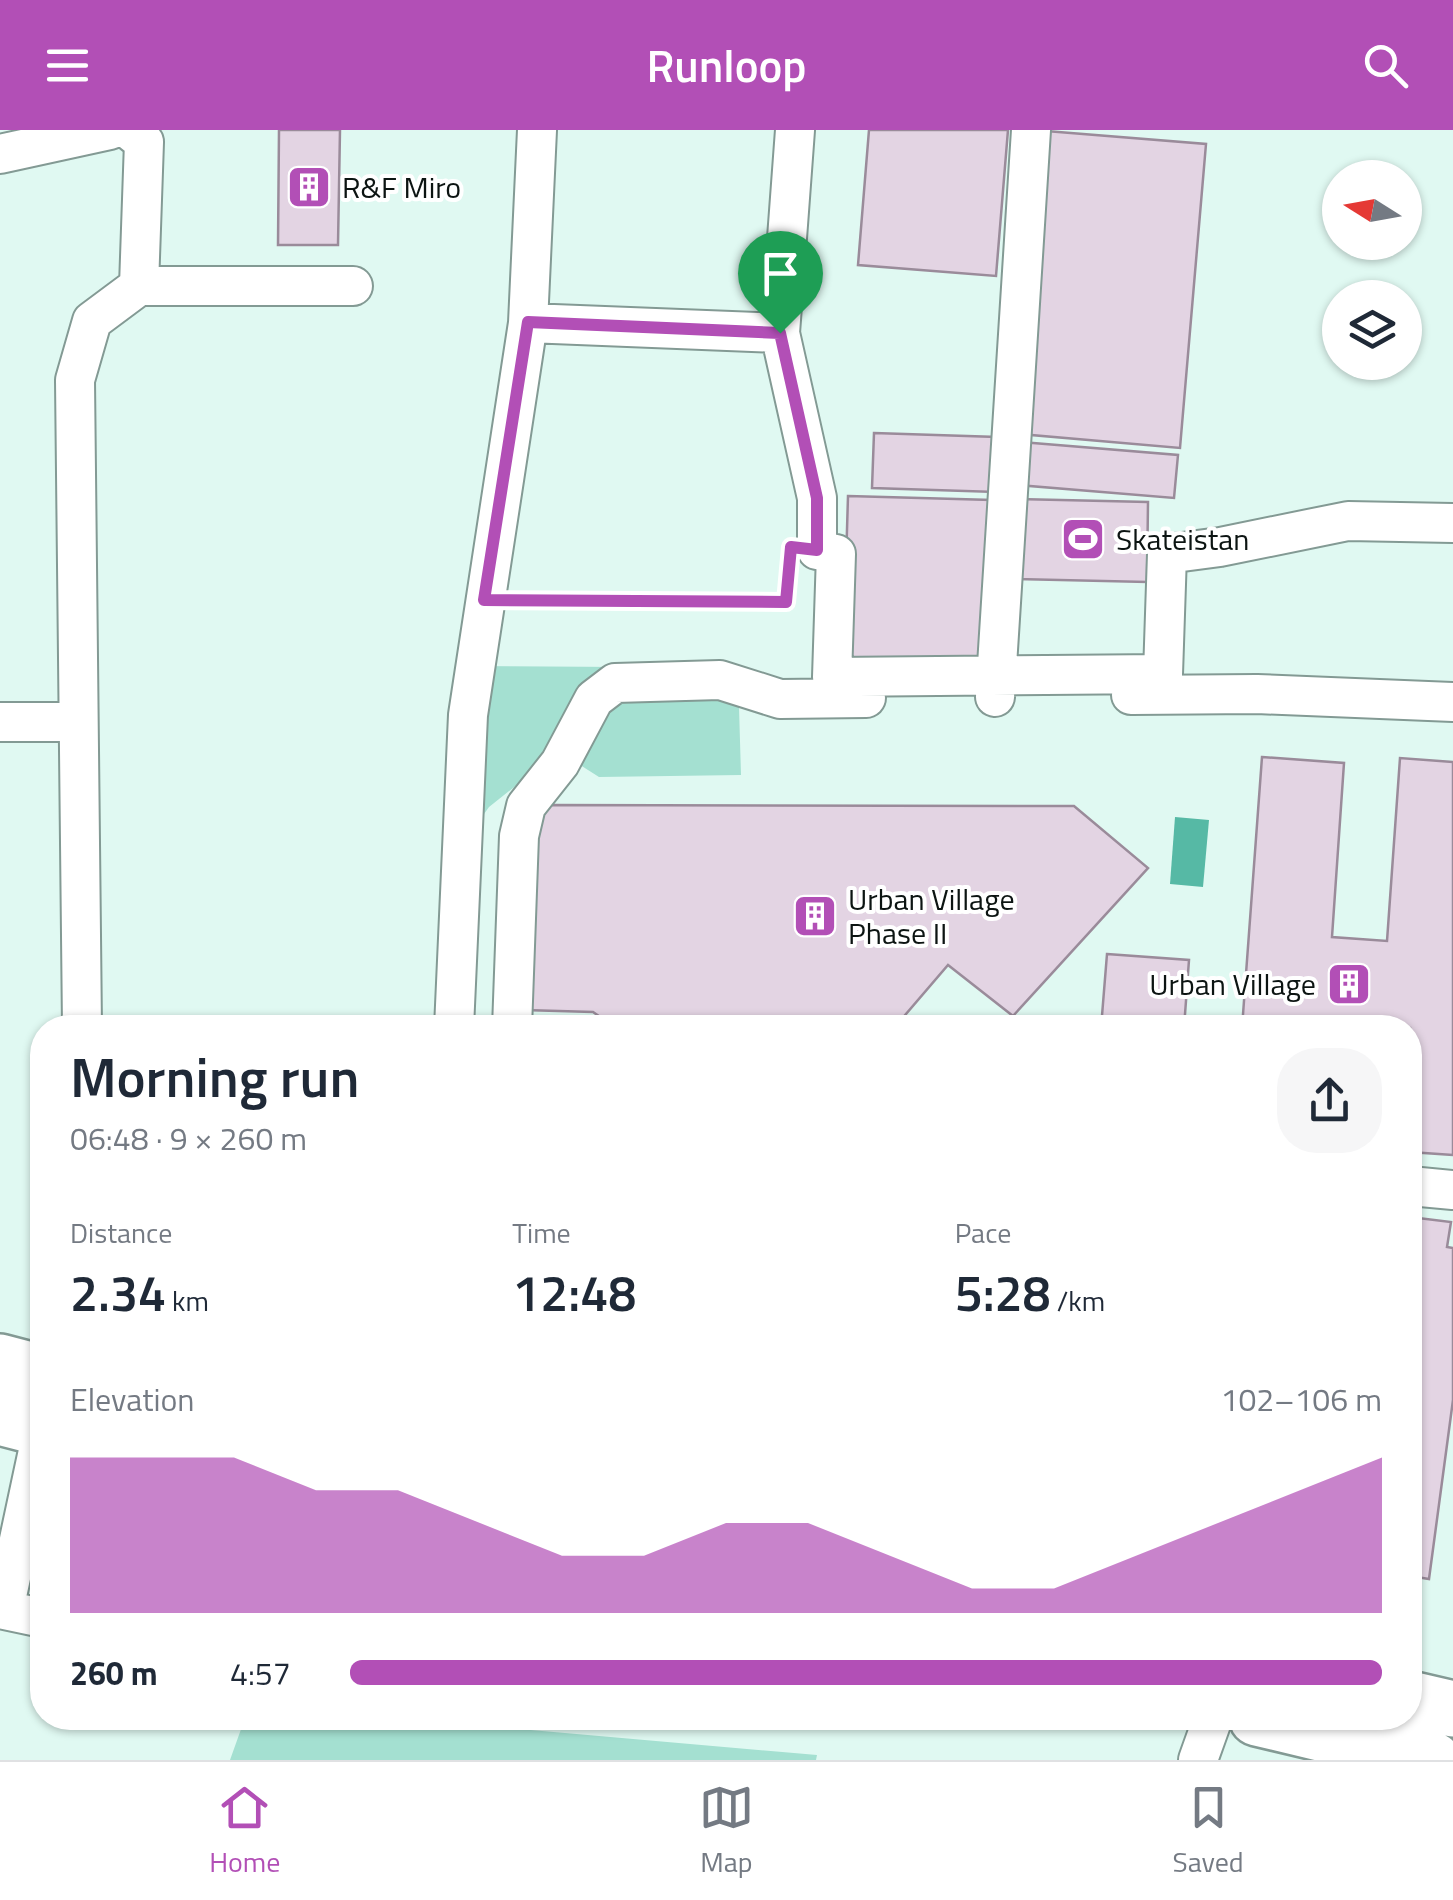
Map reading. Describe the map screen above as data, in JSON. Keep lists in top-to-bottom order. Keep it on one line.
{"places":{"building":["R&F Miro","Urban Village Phase II","Urban Village"],"sports":["Skateistan"]},"north":"left","page":{"header":"Runloop","heading":["Morning run","06:48 · 9 × 260 m"],"stats":[["Distance","2.34 km"],["Time","12:48"],["Pace","5:28 /km"]],"chart":["Elevation","102–106 m"],"list":[{"name":"260 m","note":"4:57"}],"tabs":["Home","Map","Saved"]}}
